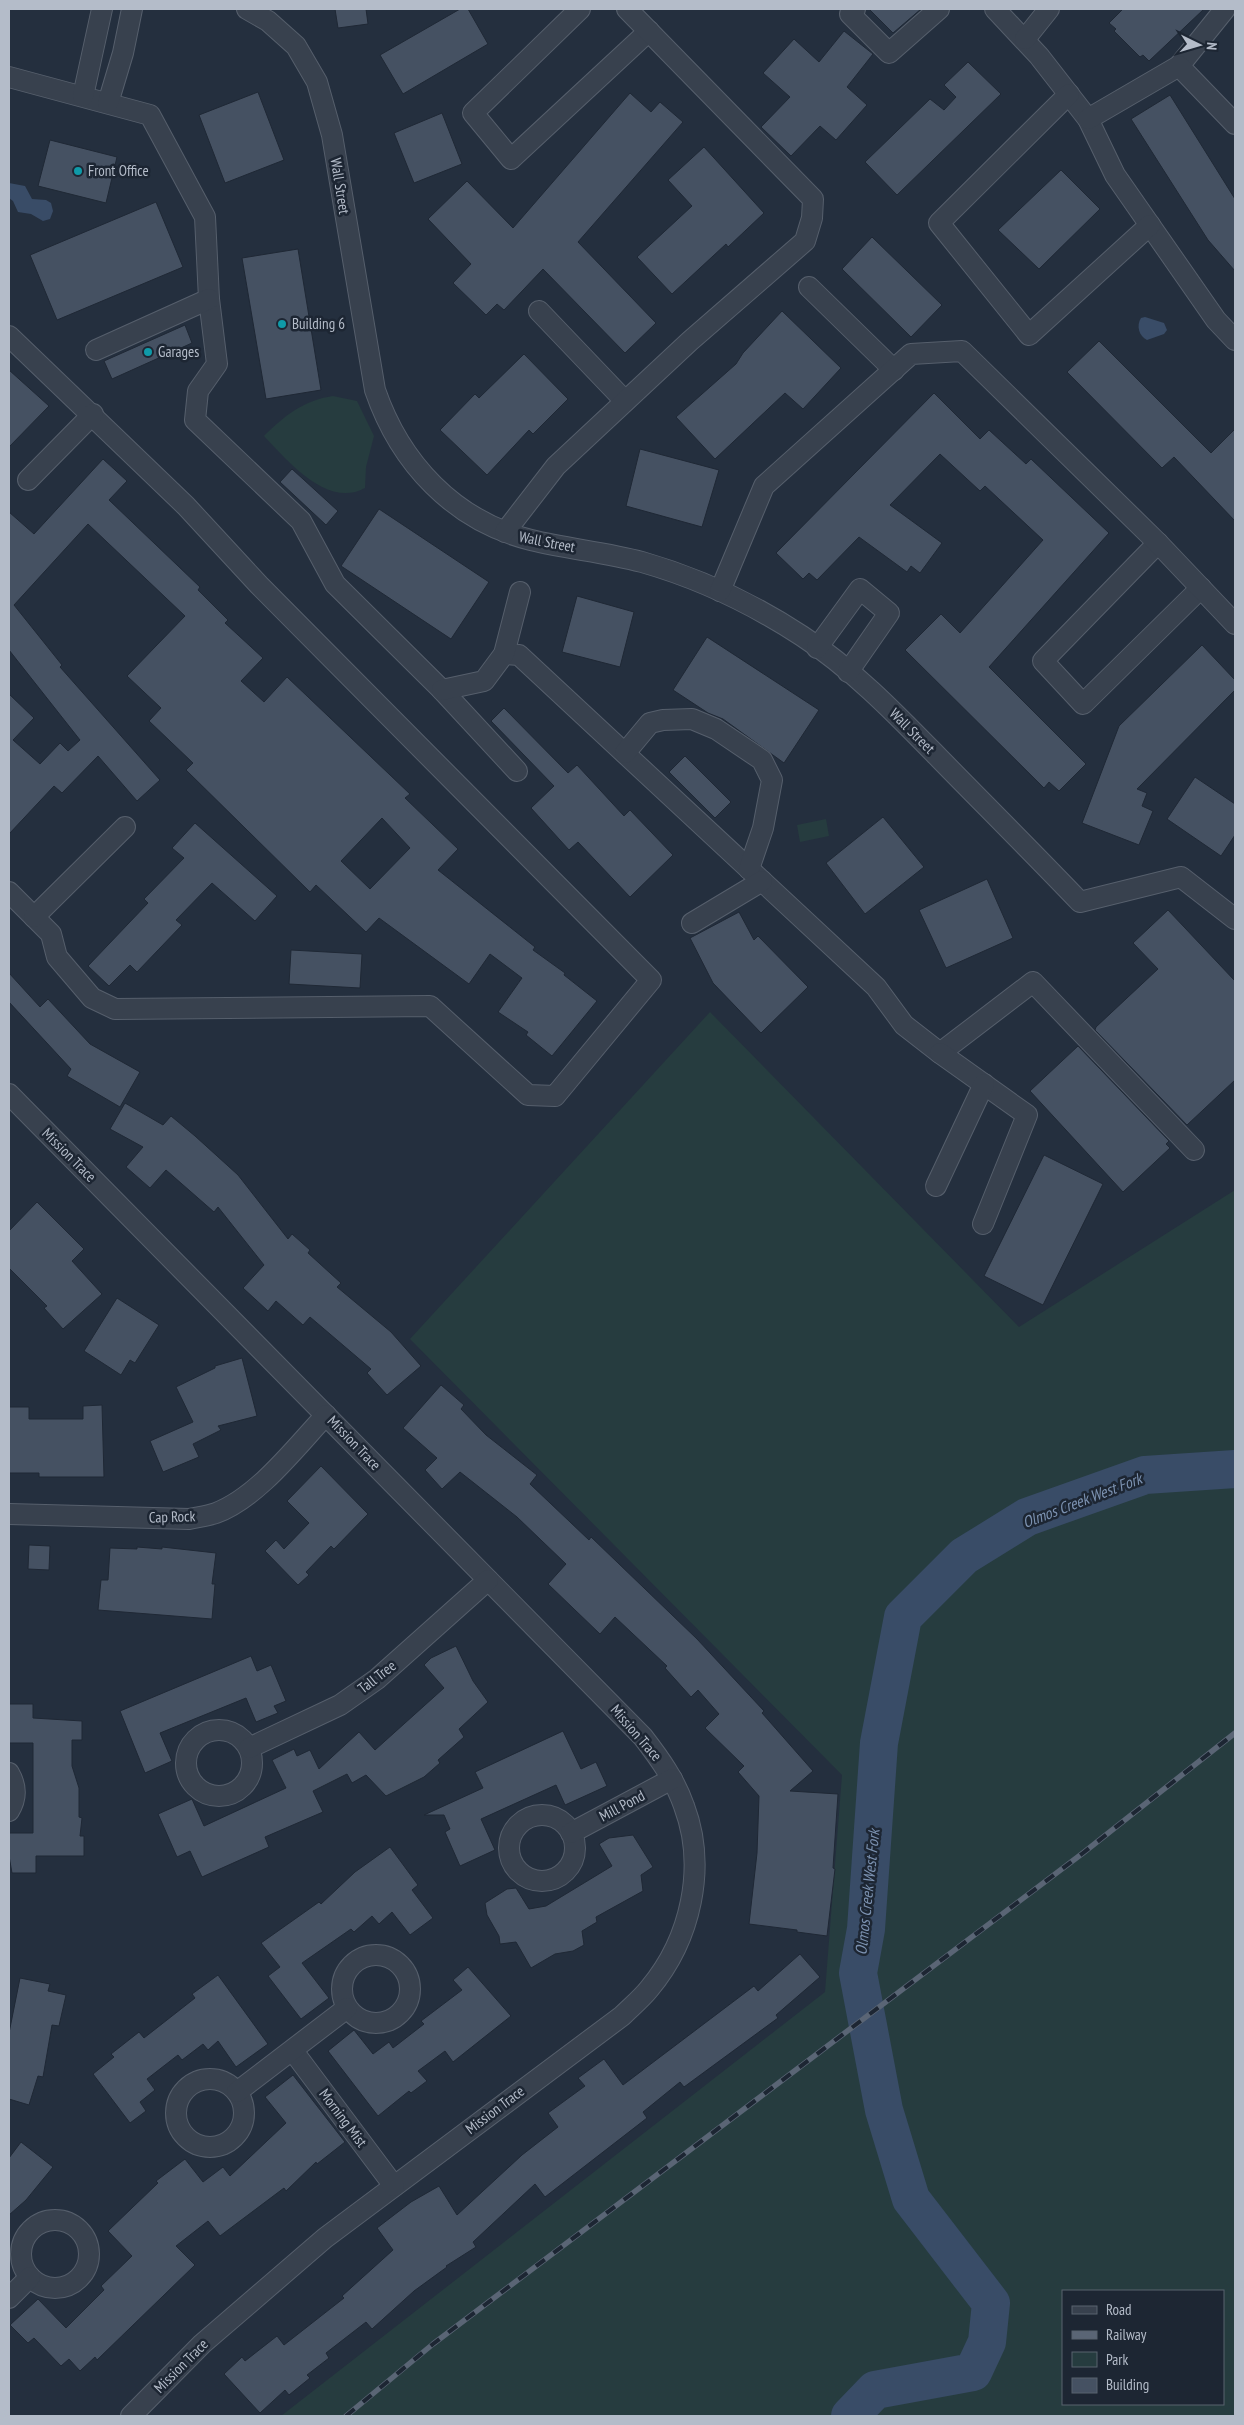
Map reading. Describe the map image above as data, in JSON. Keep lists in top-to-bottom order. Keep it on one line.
{"streets":{"street":["Wall Street","Mission Trace","Cap Rock","Tall Tree","Mill Pond","Morning Mist"]},"crossings":[["Mission Trace","Cap Rock"],["Mission Trace","Tall Tree"],["Mission Trace","Mill Pond"],["Mission Trace","Morning Mist"]],"water":["Olmos Creek West Fork"],"places":["Front Office","Building 6","Garages"],"legend":["Road","Railway","Park","Building"],"north":"right"}
